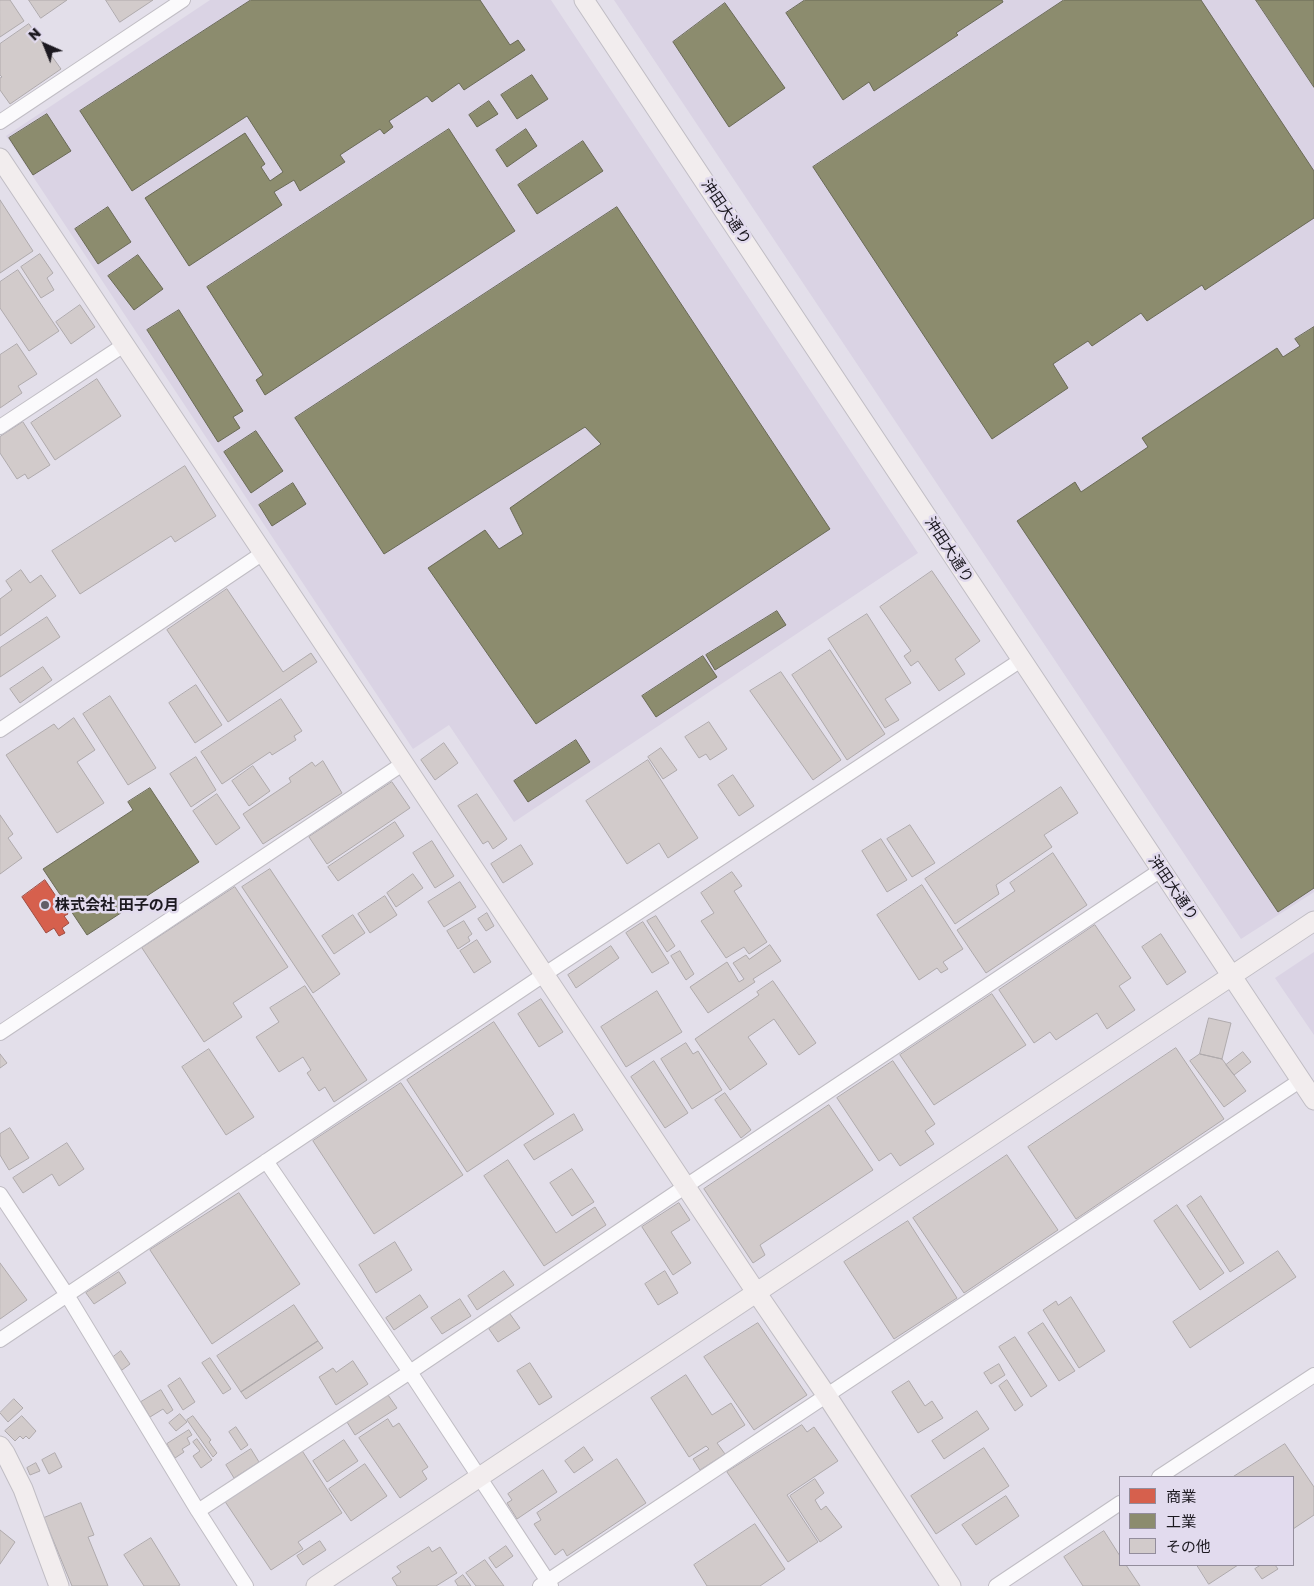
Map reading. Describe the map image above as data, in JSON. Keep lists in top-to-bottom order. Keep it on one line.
{"streets":{"street":["沖田大通り"]},"places":["株式会社 田子の月"],"legend":["商業","工業","その他"],"north":"top left"}
